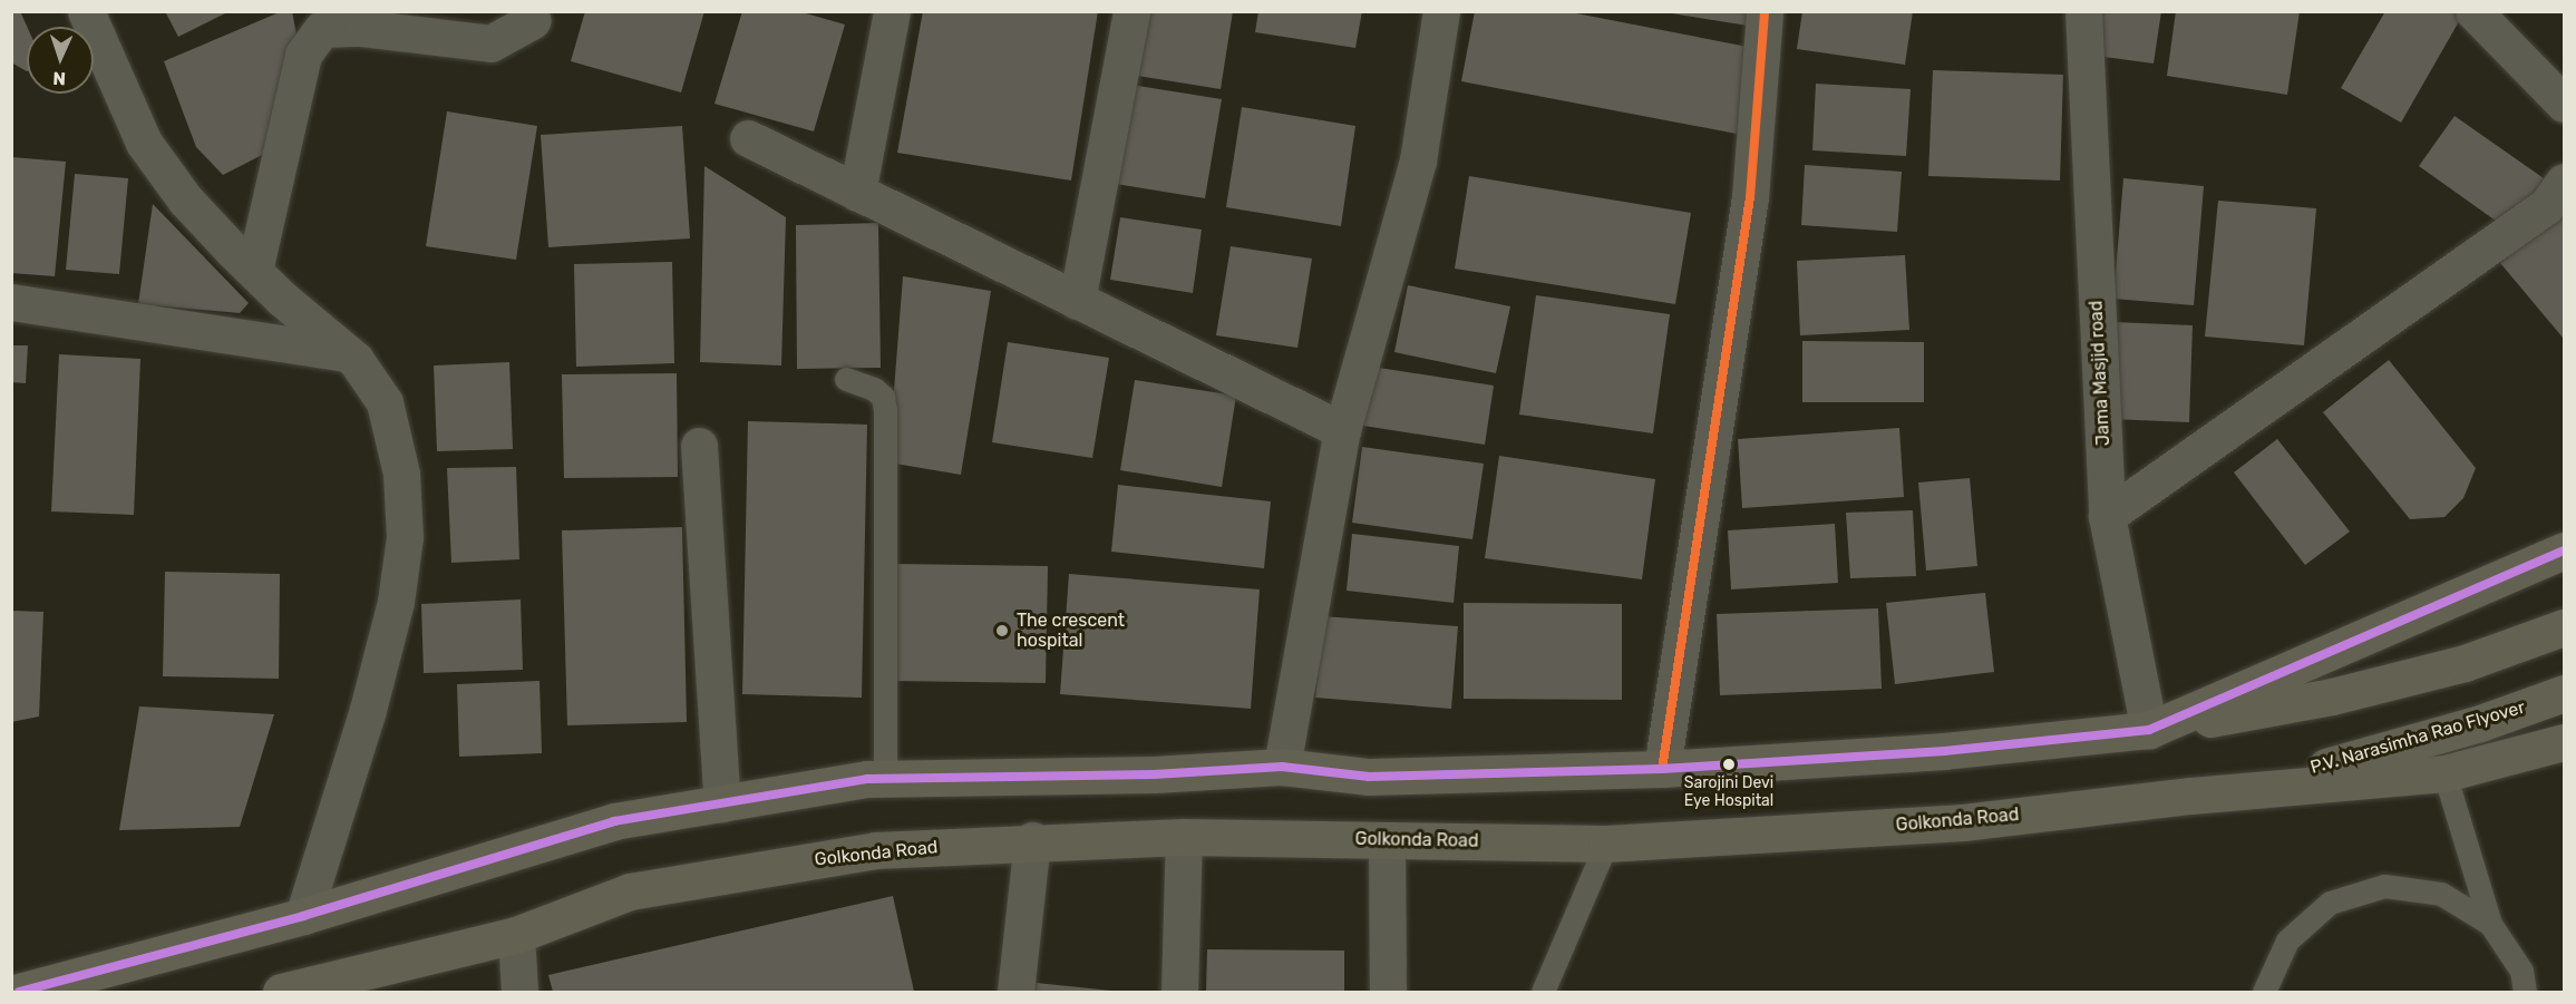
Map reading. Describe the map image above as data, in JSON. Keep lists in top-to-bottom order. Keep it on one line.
{"streets":{"highway":["P.V. Narasimha Rao Flyover","Golkonda Road"],"street":["Jama Masjid road"]},"crossings":[["P.V. Narasimha Rao Flyover","Golkonda Road"]],"places":["The crescent hospital","Sarojini Devi Eye Hospital"],"north":"bottom"}
